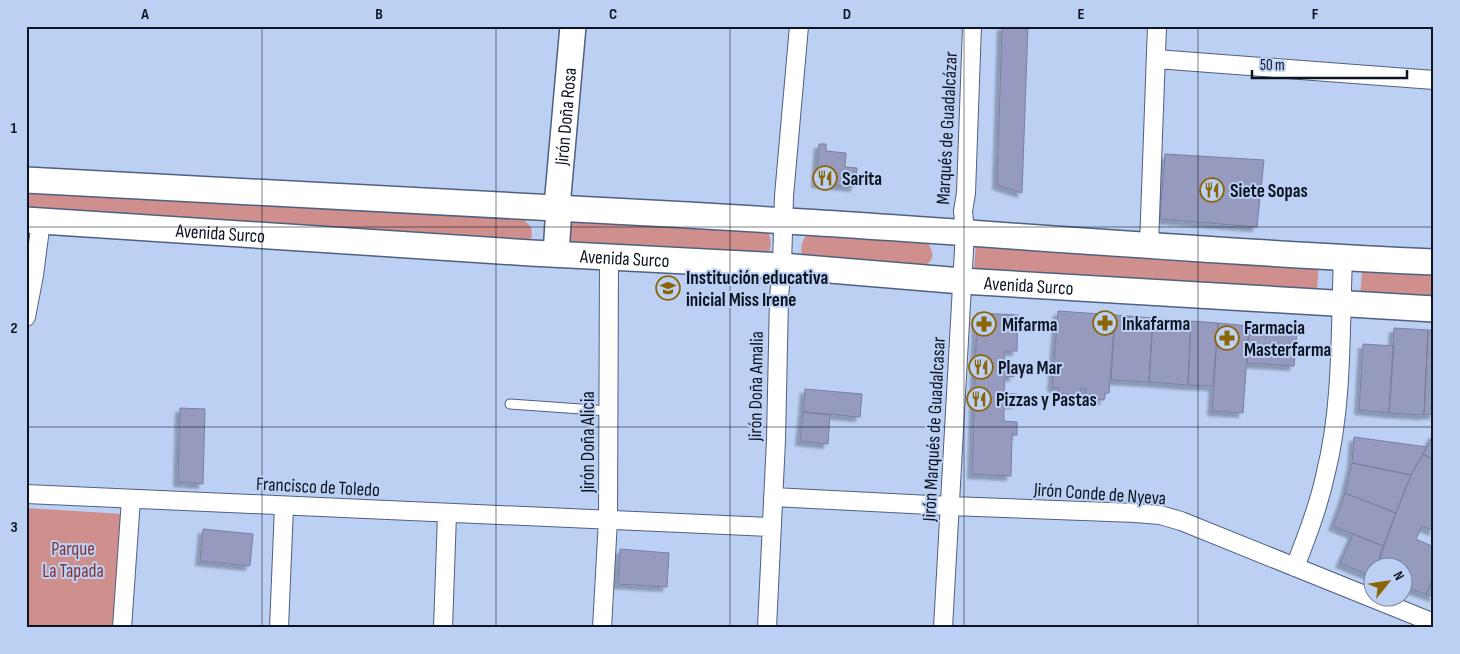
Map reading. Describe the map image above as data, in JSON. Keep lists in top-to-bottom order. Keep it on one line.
{"streets":{"main road":["Jirón Doña Rosa","Avenida Surco"],"street":["Marqués de Guadalcázar","Jirón Doña Amalia","Jirón Marqués de Guadalcasar","Jirón Doña Alicia","Francisco de Toledo","Jirón Conde de Nyeva"]},"crossings":[["Jirón Doña Rosa","Avenida Surco"],["Marqués de Guadalcázar","Jirón Marqués de Guadalcasar"],["Avenida Surco","Jirón Doña Amalia"],["Avenida Surco","Jirón Marqués de Guadalcasar"],["Avenida Surco","Jirón Doña Alicia"],["Jirón Doña Amalia","Francisco de Toledo"],["Jirón Doña Amalia","Jirón Conde de Nyeva"],["Jirón Marqués de Guadalcasar","Jirón Conde de Nyeva"],["Jirón Doña Alicia","Francisco de Toledo"]],"parks":["Parque La Tapada"],"places":{"restaurant":["Sarita","Siete Sopas","Playa Mar","Pizzas y Pastas"],"school or university":["Institución educativa inicial Miss Irene"],"pharmacy":["Inkafarma","Mifarma","Farmacia Masterfarma"]},"scale_bar":"50 m","north":"top right","grid":{"columns":["A","B","C","D","E","F"],"rows":["1","2","3"]}}
